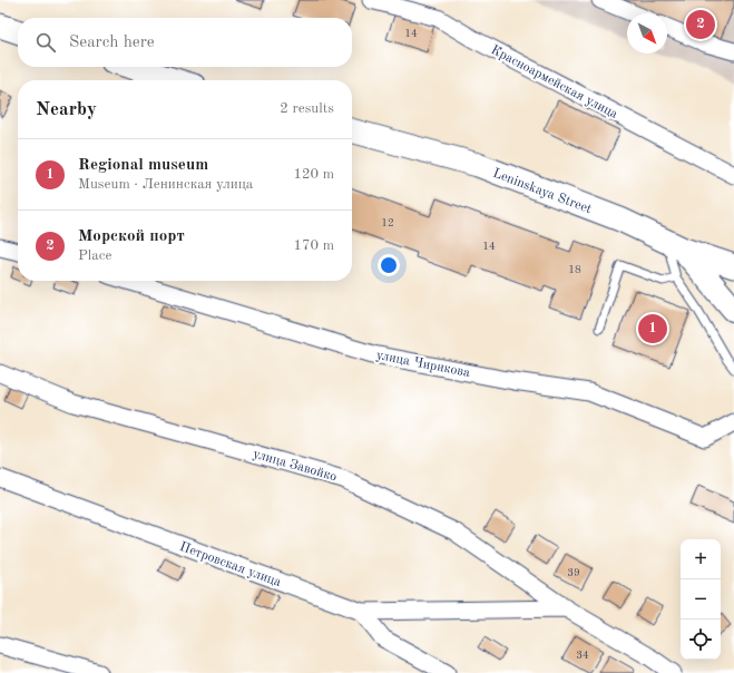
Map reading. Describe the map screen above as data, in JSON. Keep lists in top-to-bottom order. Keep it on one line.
{"streets":{"main road":["Leninskaya Street"],"street":["Красноармейская улица","улица Чирикова","улица Завойко","Петровская улица"]},"house_numbers":["14","12","14","18","39","34"],"north":"bottom right","page":{"pins":["2","1"],"search":"Search here","heading":["Nearby","2 results"],"list":[{"mark":"1","name":"Regional museum","note":"Museum · Ленинская улица","value":"120 m"},{"mark":"2","name":"Морской порт","note":"Place","value":"170 m"}],"map_buttons":["+","−"]}}
